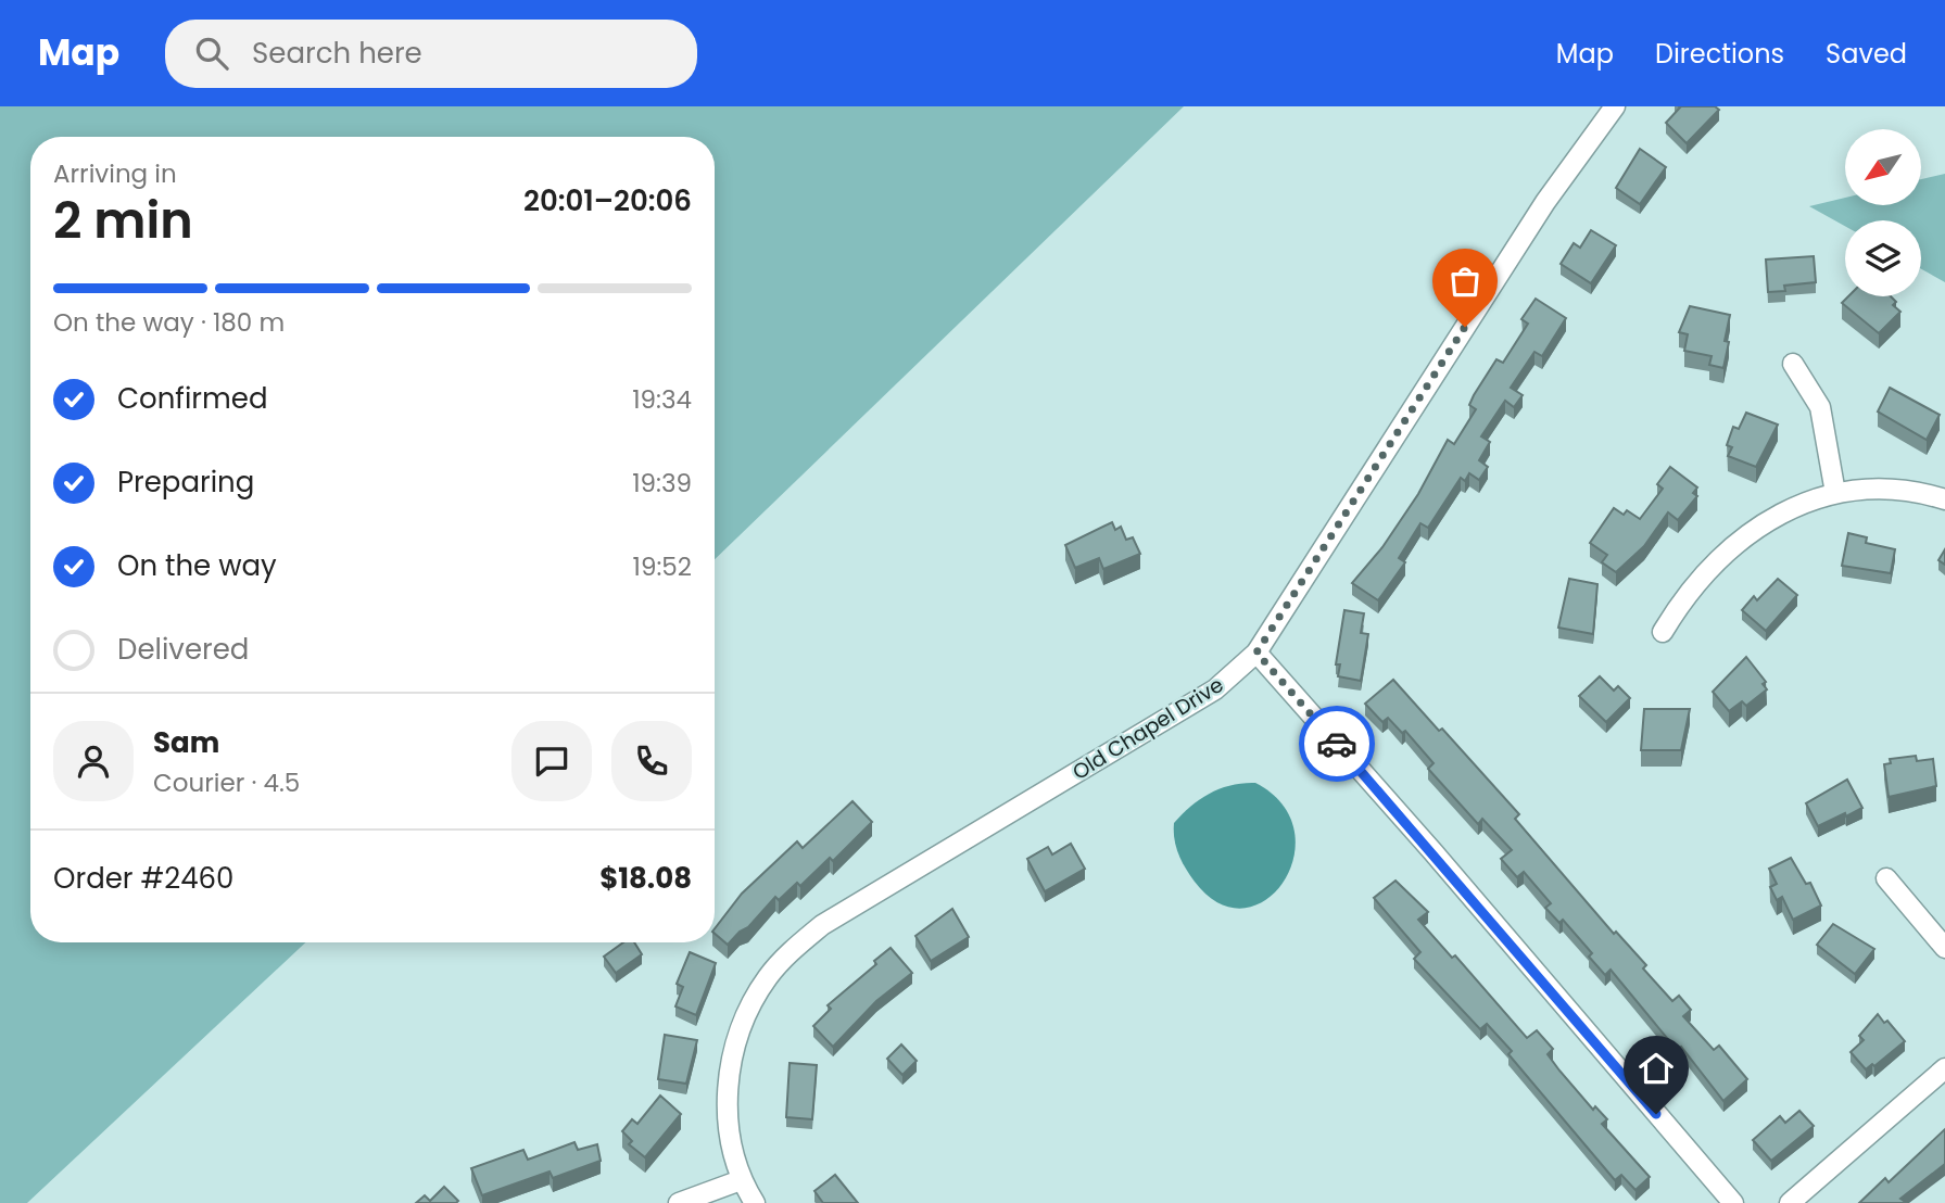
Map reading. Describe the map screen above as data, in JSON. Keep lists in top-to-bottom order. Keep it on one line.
{"streets":{"street":["Old Chapel Drive"]},"north":"bottom left","page":{"header":"Map","search":"Search here","nav":["Map","Directions","Saved"],"heading":["2 min","Arriving in","20:01–20:06"],"panel":["Sam","Courier · 4.5","Order #2460","$18.08"],"bar":"On the way · 180 m","list":[["Confirmed","19:34"],["Preparing","19:39"],["On the way","19:52"],"Delivered"]}}
